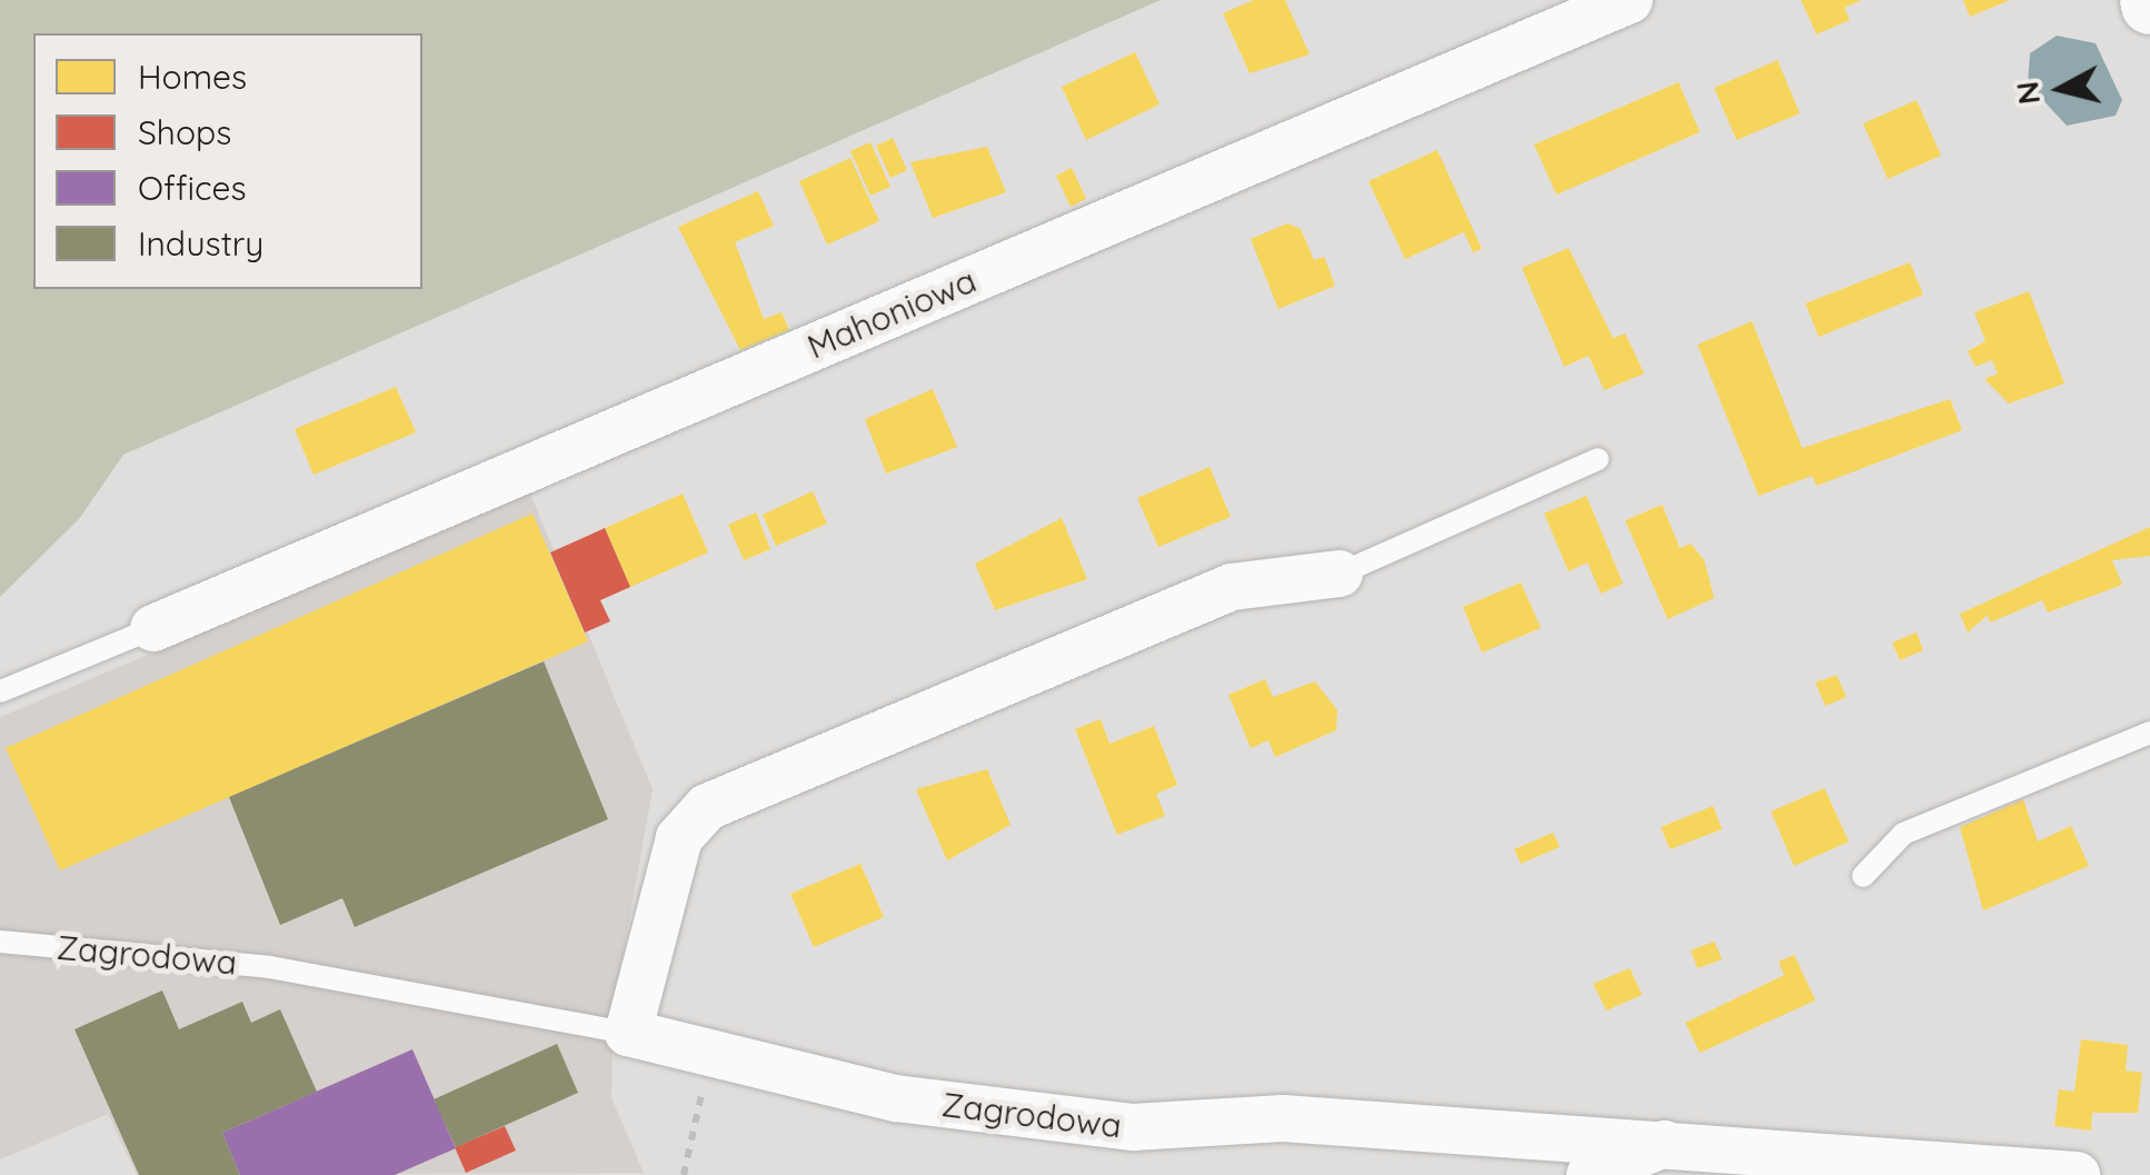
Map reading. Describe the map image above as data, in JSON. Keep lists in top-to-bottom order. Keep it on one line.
{"streets":{"street":["Mahoniowa","Zagrodowa"]},"legend":["Homes","Shops","Offices","Industry"],"north":"left"}
